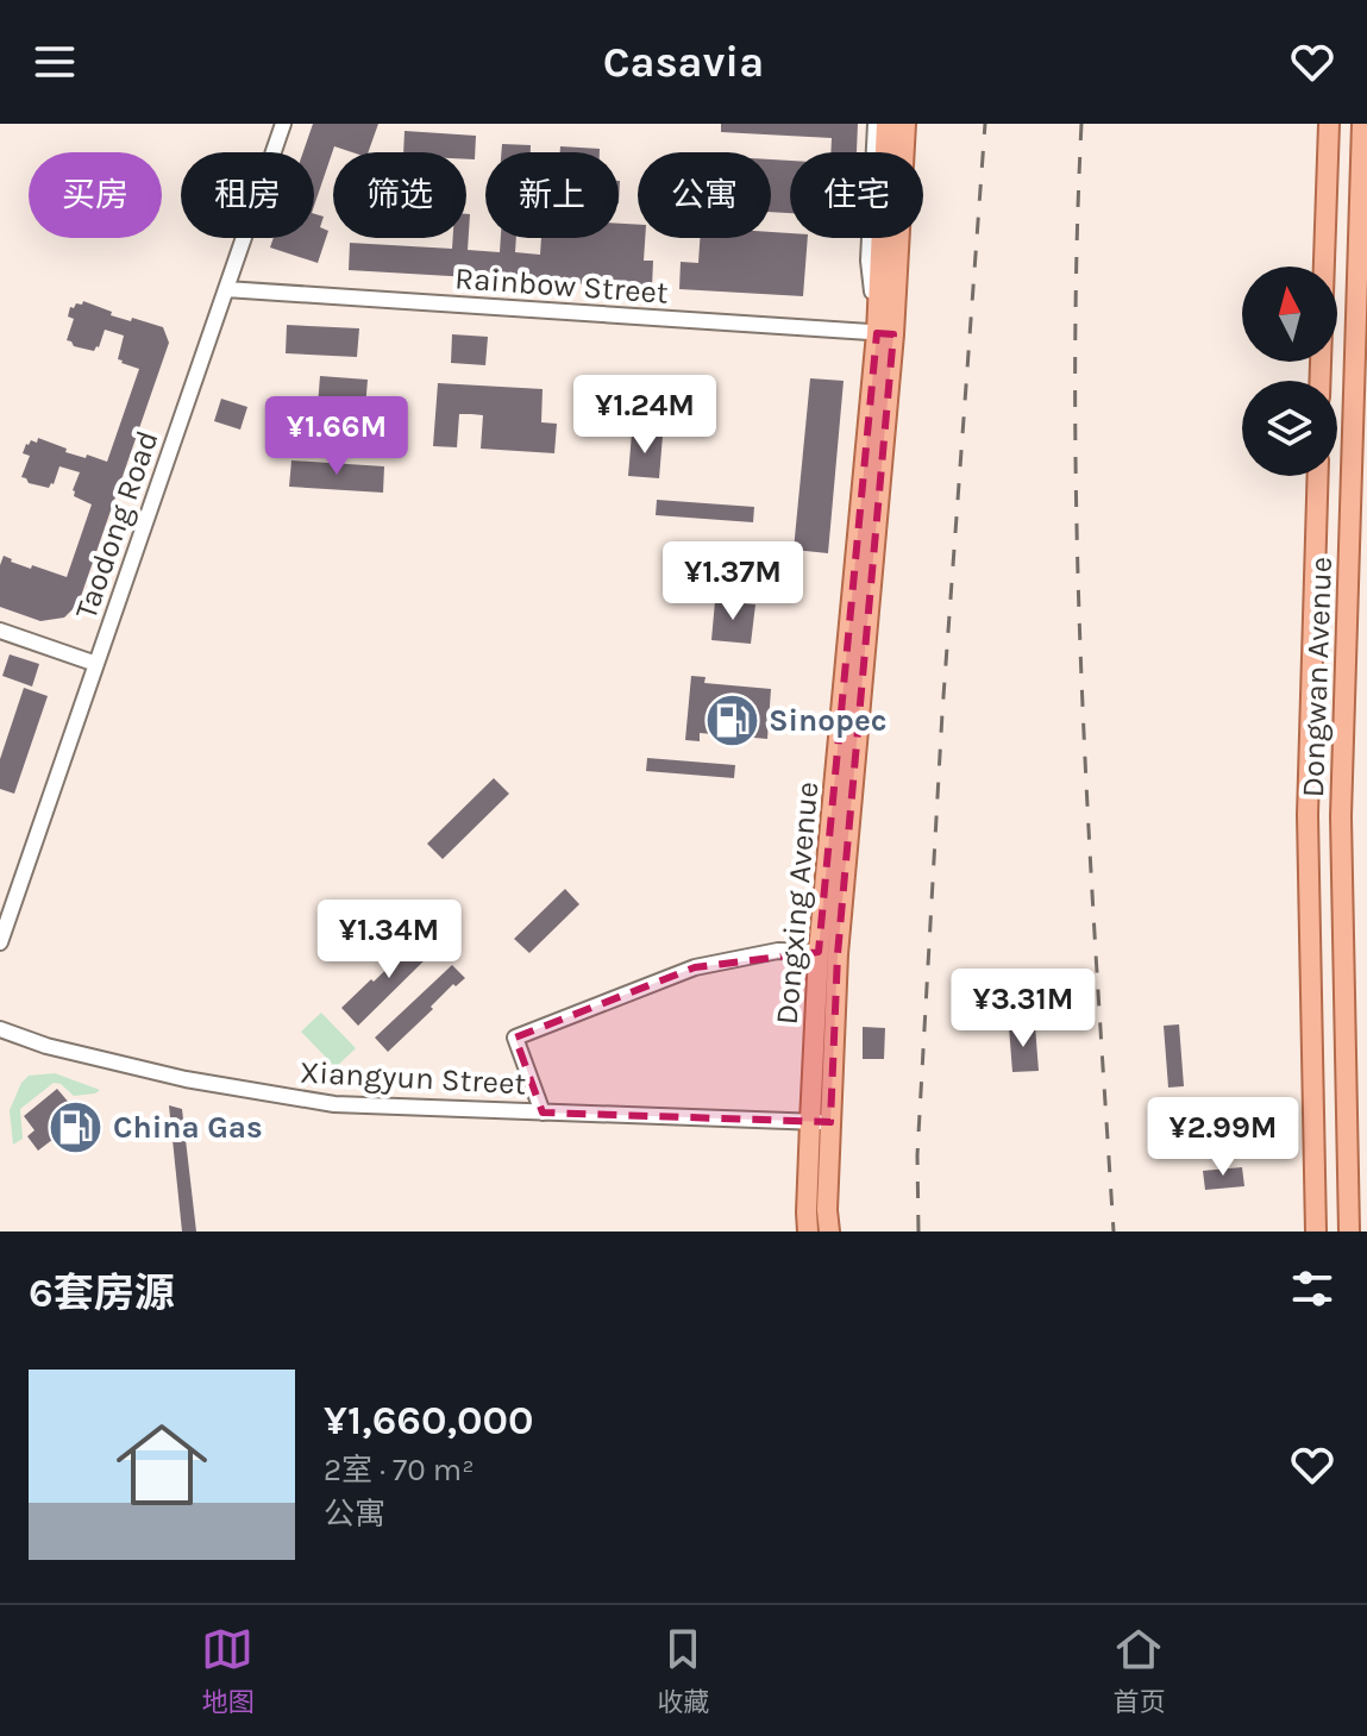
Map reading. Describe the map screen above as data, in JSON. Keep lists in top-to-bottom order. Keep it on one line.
{"streets":{"main road":["Dongwan Avenue","Dongxing Avenue"],"street":["Rainbow Street","Taodong Road","Xiangyun Street"]},"crossings":[["Rainbow Street","Taodong Road"],["Rainbow Street","Dongxing Avenue"],["Dongxing Avenue","Xiangyun Street"]],"places":{"fuel station":["Sinopec","China Gas"]},"north":"top","page":{"header":"Casavia","chip":["买房","租房","筛选","新上","公寓","住宅"],"price":["¥1.24M","¥1.66M","¥1.37M","¥1.34M","¥3.31M","¥2.99M"],"heading":"6套房源","list":[{"name":"¥1,660,000","note":"2室 · 70 m² · 公寓"}],"tabs":["地图","收藏","首页"]}}
